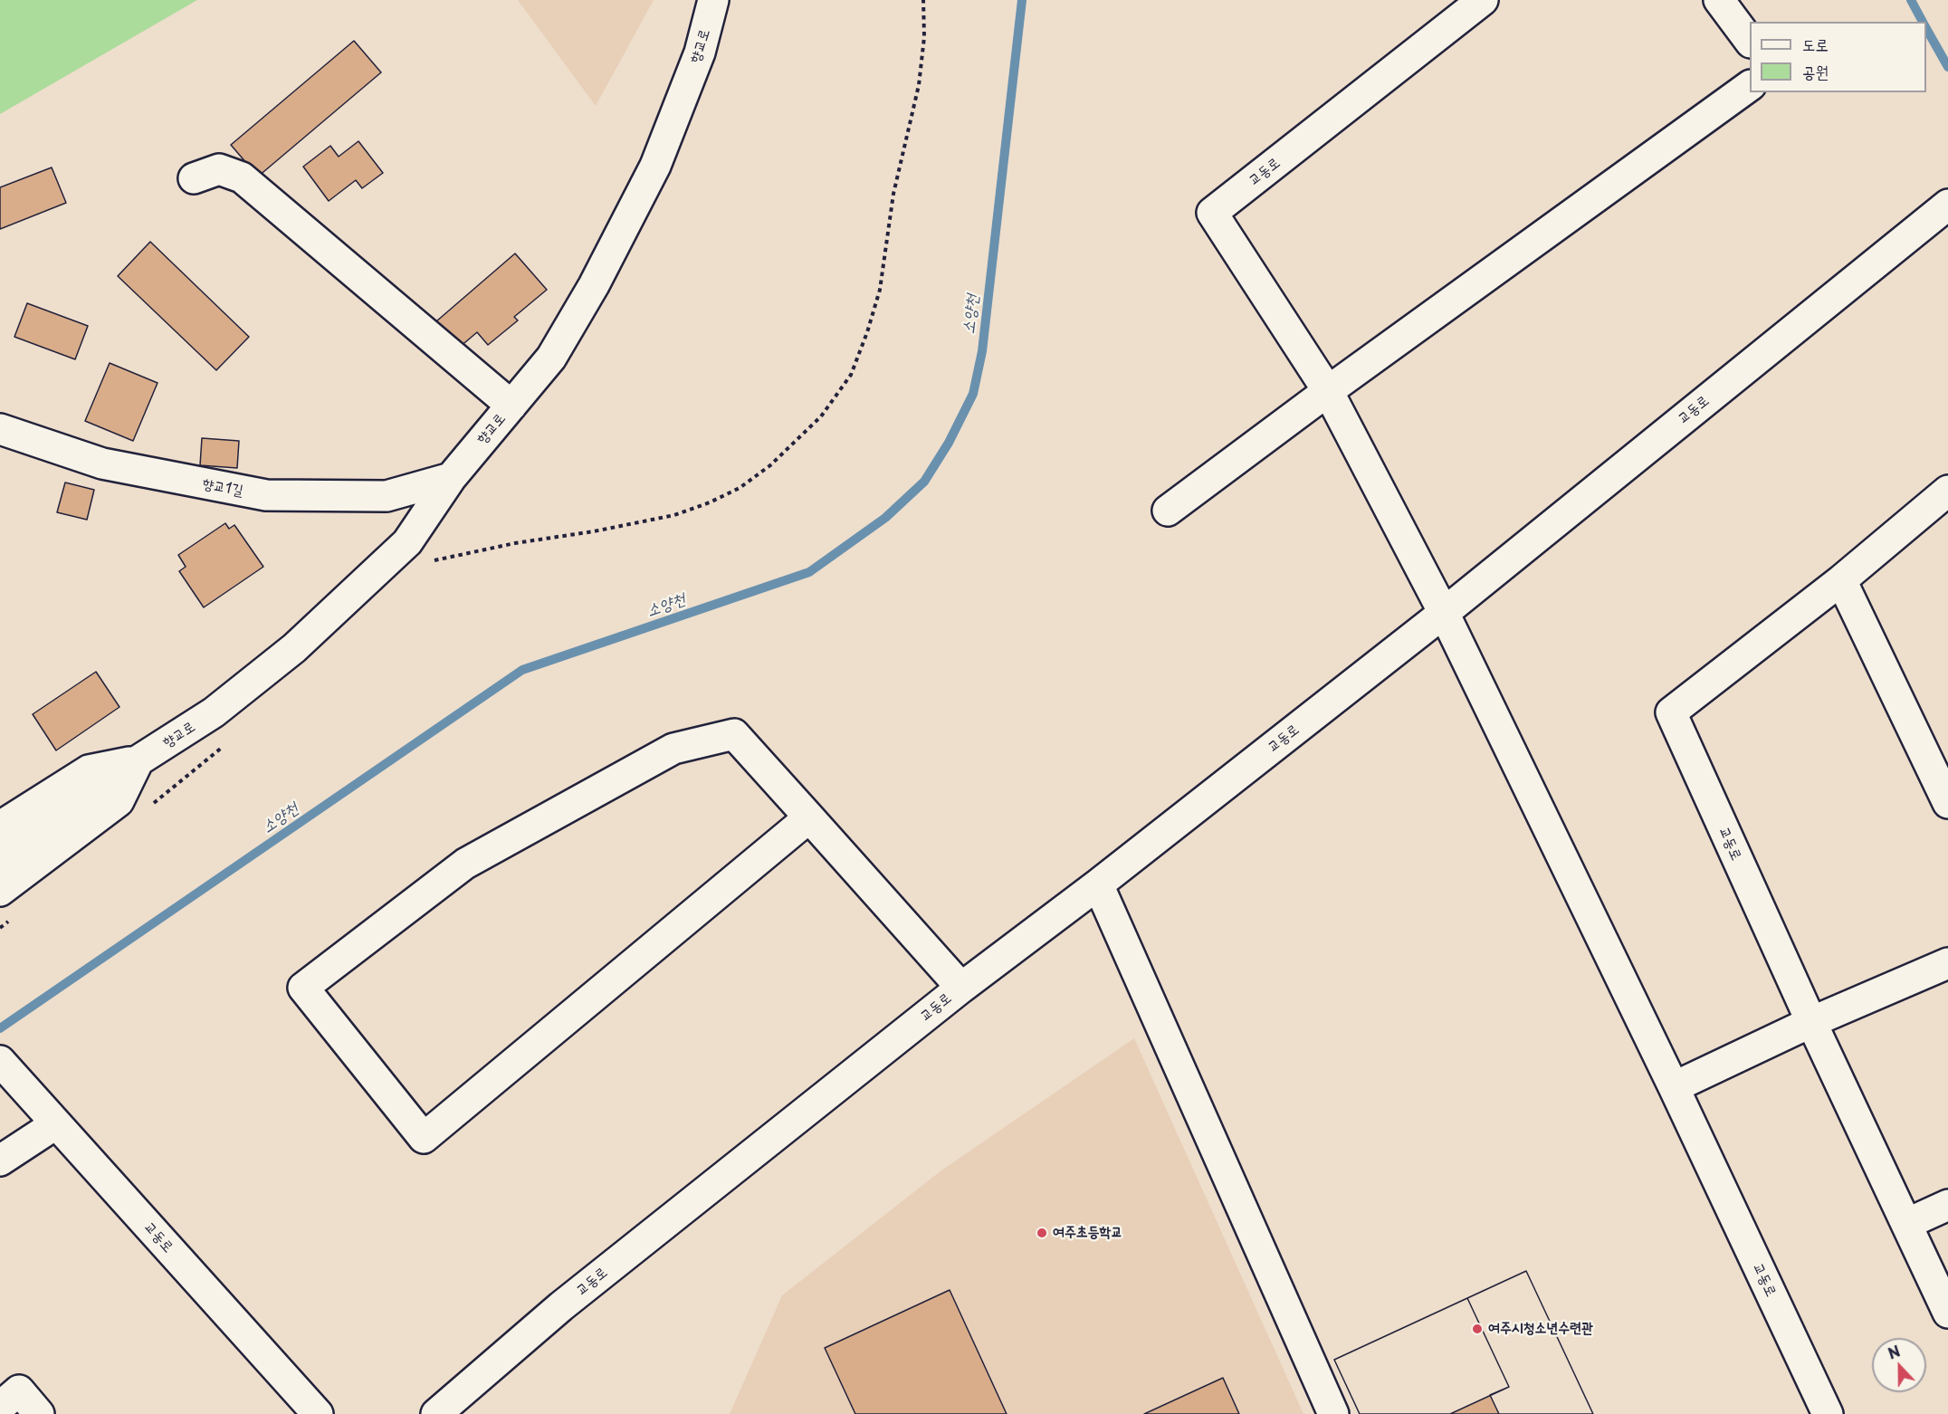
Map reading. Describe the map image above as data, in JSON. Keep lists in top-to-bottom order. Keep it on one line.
{"streets":{"street":["향교로","교동로","향교1길"]},"crossings":[["향교로","향교1길"]],"water":["소양천"],"places":["여주초등학교","여주시청소년수련관"],"legend":["도로","공원"],"north":"top"}
